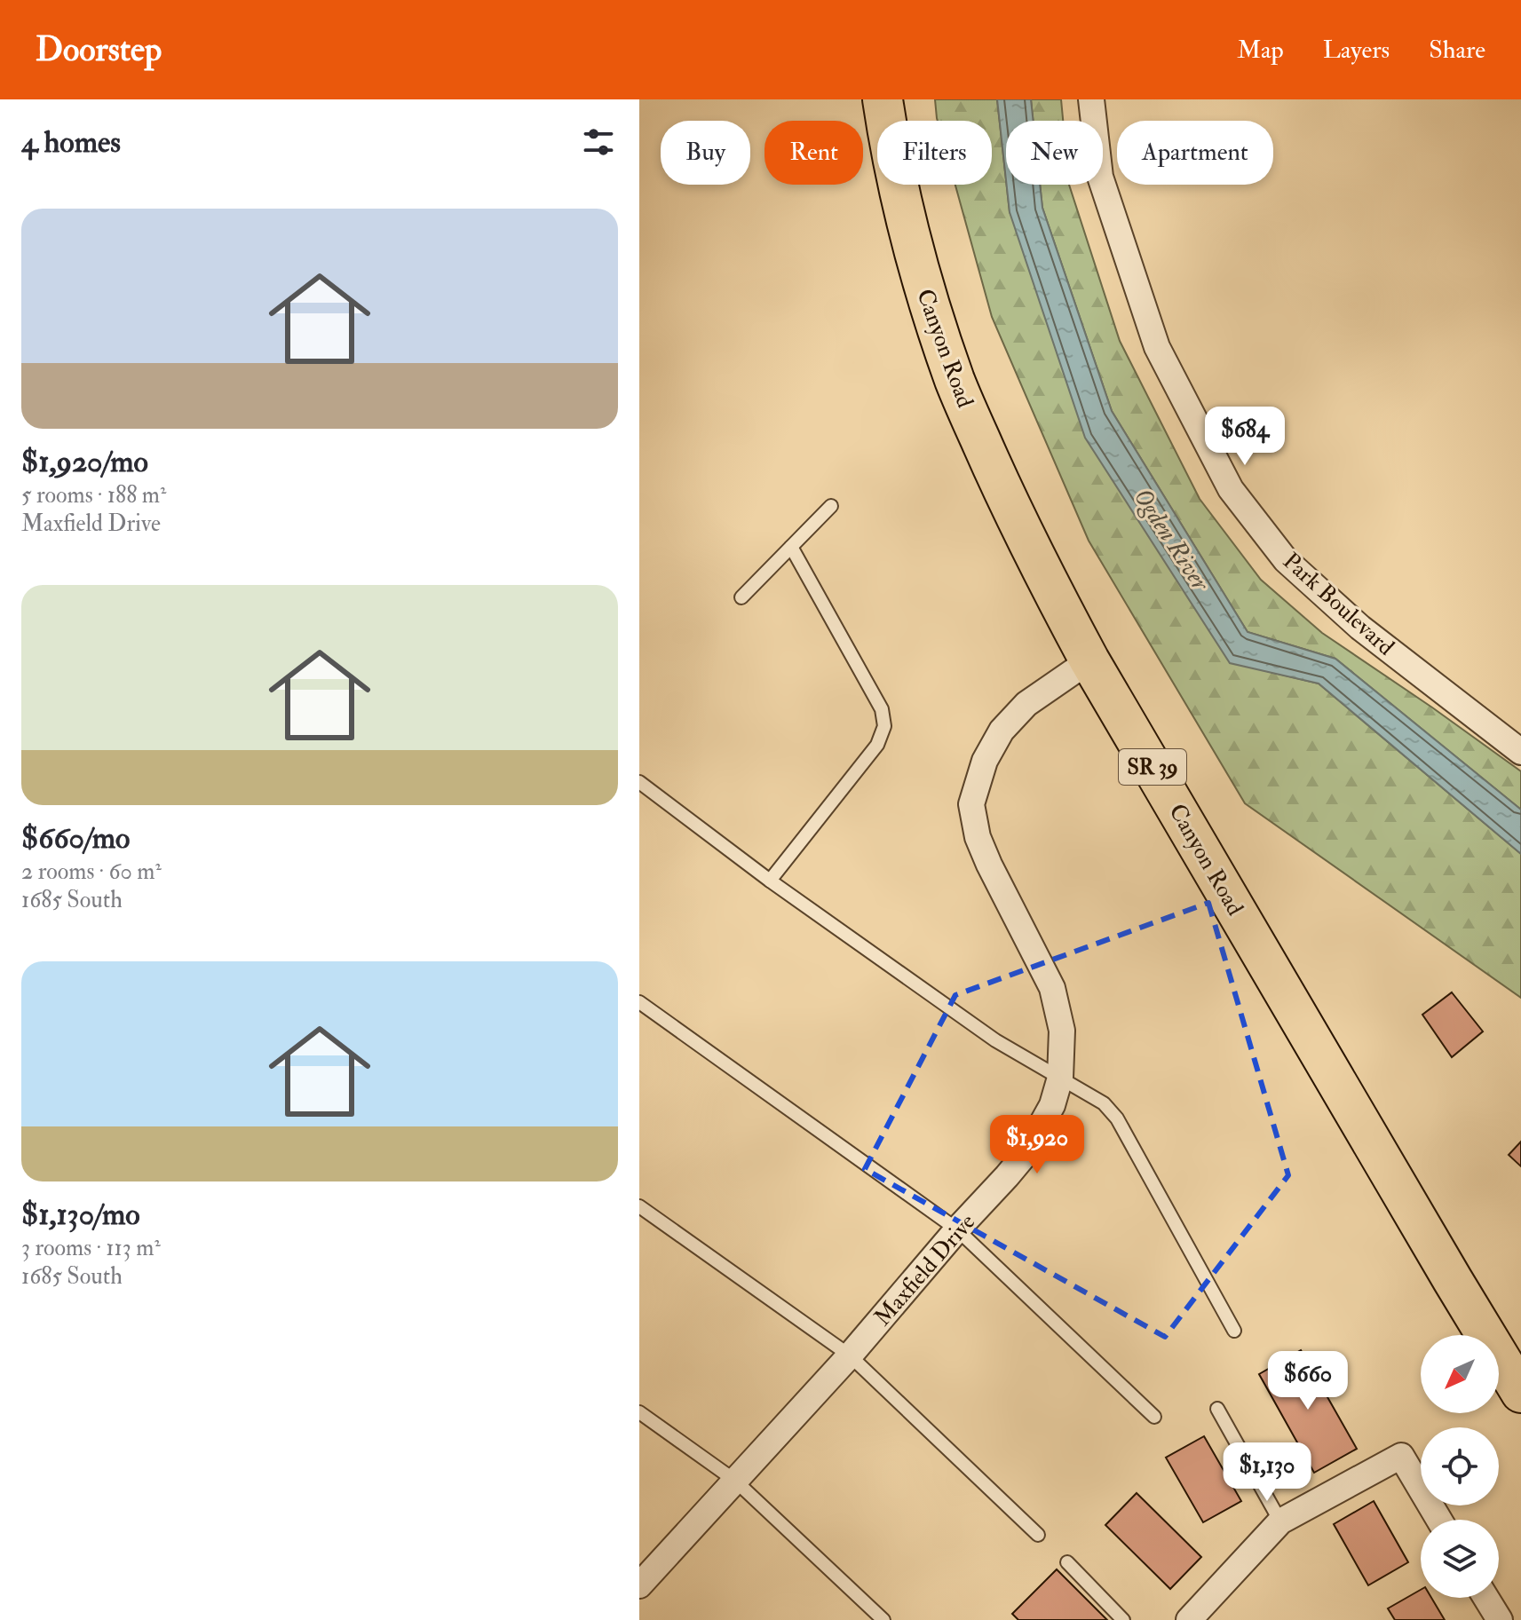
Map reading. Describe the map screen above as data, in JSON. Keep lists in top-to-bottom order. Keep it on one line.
{"streets":{"main road":["Canyon Road","SR 39"],"street":["Park Boulevard","Maxfield Drive"]},"crossings":[["Canyon Road","Maxfield Drive"]],"water":["Ogden River"],"north":"bottom left","page":{"header":"Doorstep","nav":["Map","Layers","Share"],"heading":"4 homes","chip":["Buy","Rent","Filters","New","Apartment"],"list":[{"name":"$1,920/mo","note":"5 rooms · 188 m² · Maxfield Drive"},{"name":"$660/mo","note":"2 rooms · 60 m² · 1685 South"},{"name":"$1,130/mo","note":"3 rooms · 113 m² · 1685 South"}],"price":["$684","$1,920","$660","$1,130"]}}
